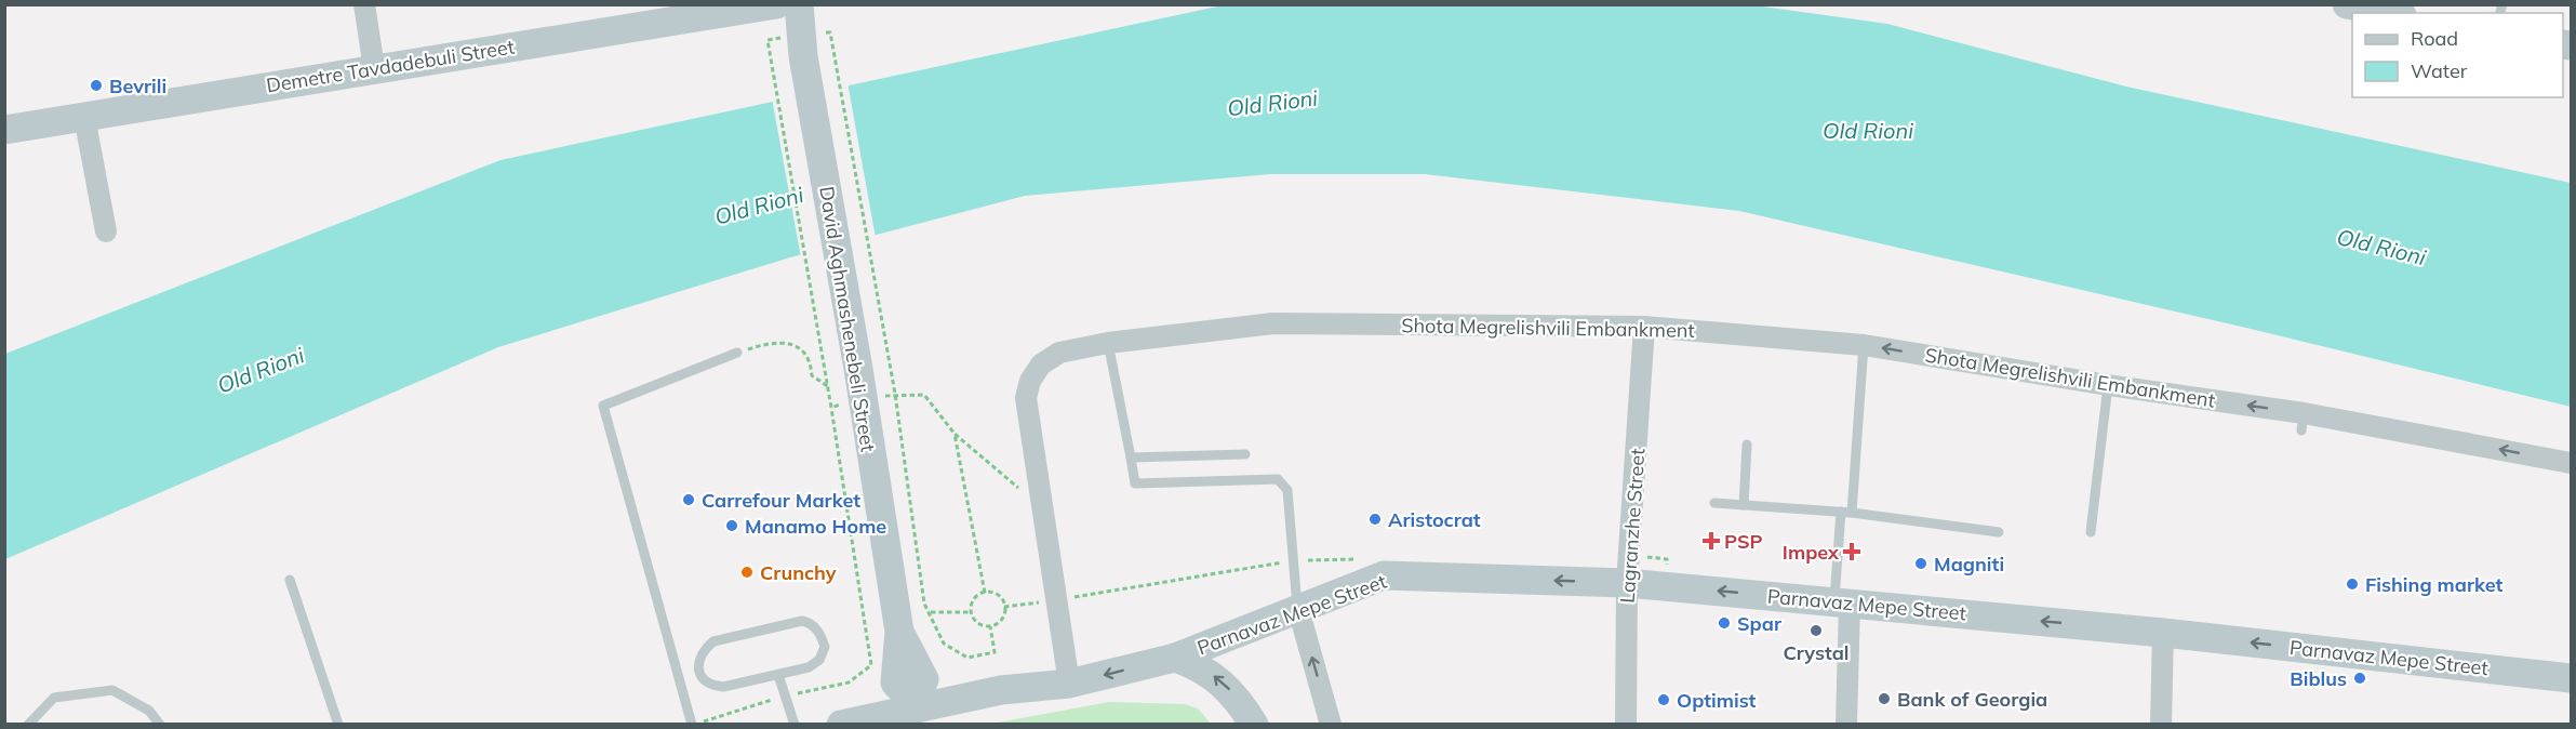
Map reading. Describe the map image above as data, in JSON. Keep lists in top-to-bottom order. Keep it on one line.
{"streets":{"main road":["Demetre Tavdadebuli Street","David Aghmashenebeli Street","Parnavaz Mepe Street"],"street":["Shota Megrelishvili Embankment","Lagranzhe Street"]},"crossings":[["David Aghmashenebeli Street","Parnavaz Mepe Street"],["Shota Megrelishvili Embankment","Lagranzhe Street"],["Shota Megrelishvili Embankment","Parnavaz Mepe Street"],["Lagranzhe Street","Parnavaz Mepe Street"]],"one_way":["Shota Megrelishvili Embankment","Parnavaz Mepe Street"],"water":["Old Rioni"],"places":{"other":["Bevrili","Carrefour Market","Aristocrat","Manamo Home","Magniti","Crunchy","Fishing market","Spar","Crystal","Biblus","Bank of Georgia","Optimist"],"health":["PSP","Impex"]},"legend":["Road","Water"]}
